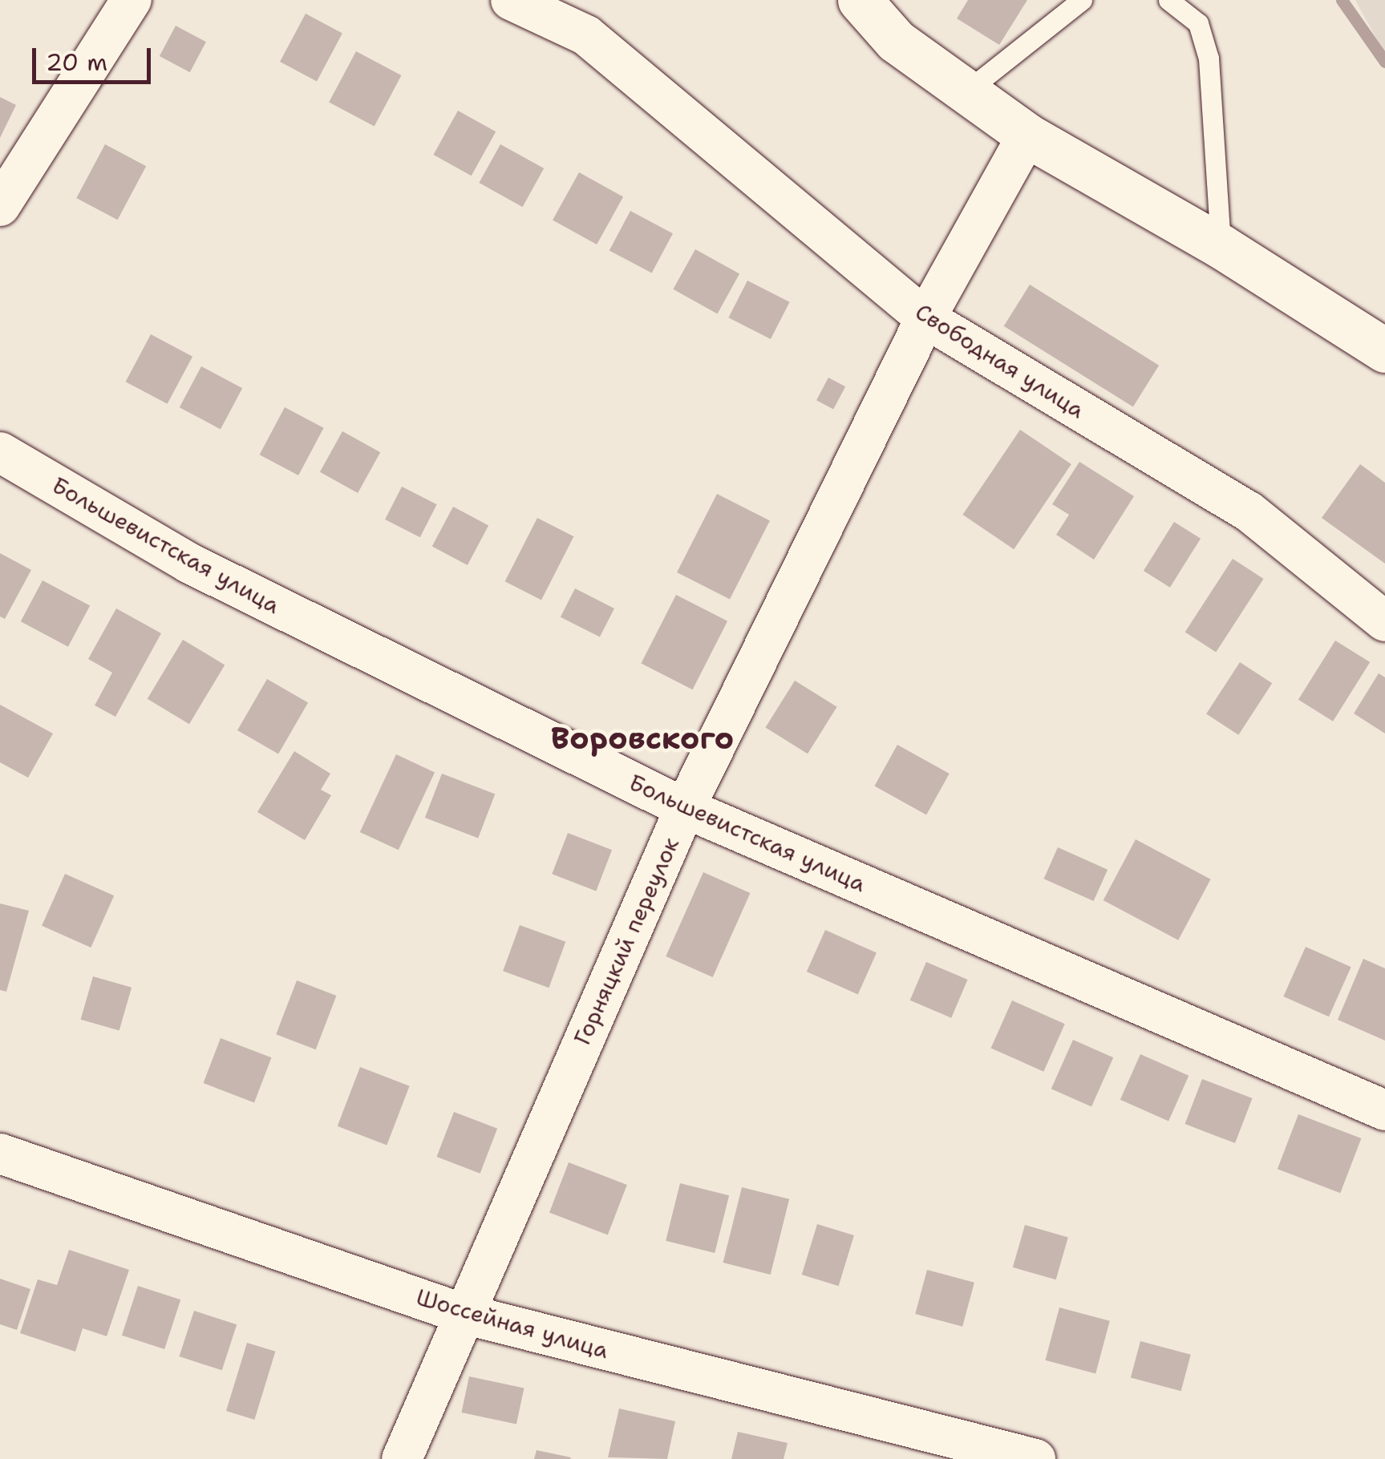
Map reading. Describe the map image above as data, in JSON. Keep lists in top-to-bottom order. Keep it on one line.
{"streets":{"street":["Свободная улица","Большевистская улица","Горняцкий переулок","Шоссейная улица"]},"crossings":[["Свободная улица","Горняцкий переулок"],["Большевистская улица","Горняцкий переулок"],["Горняцкий переулок","Шоссейная улица"]],"districts":["Воровского"],"scale_bar":"20 m"}
